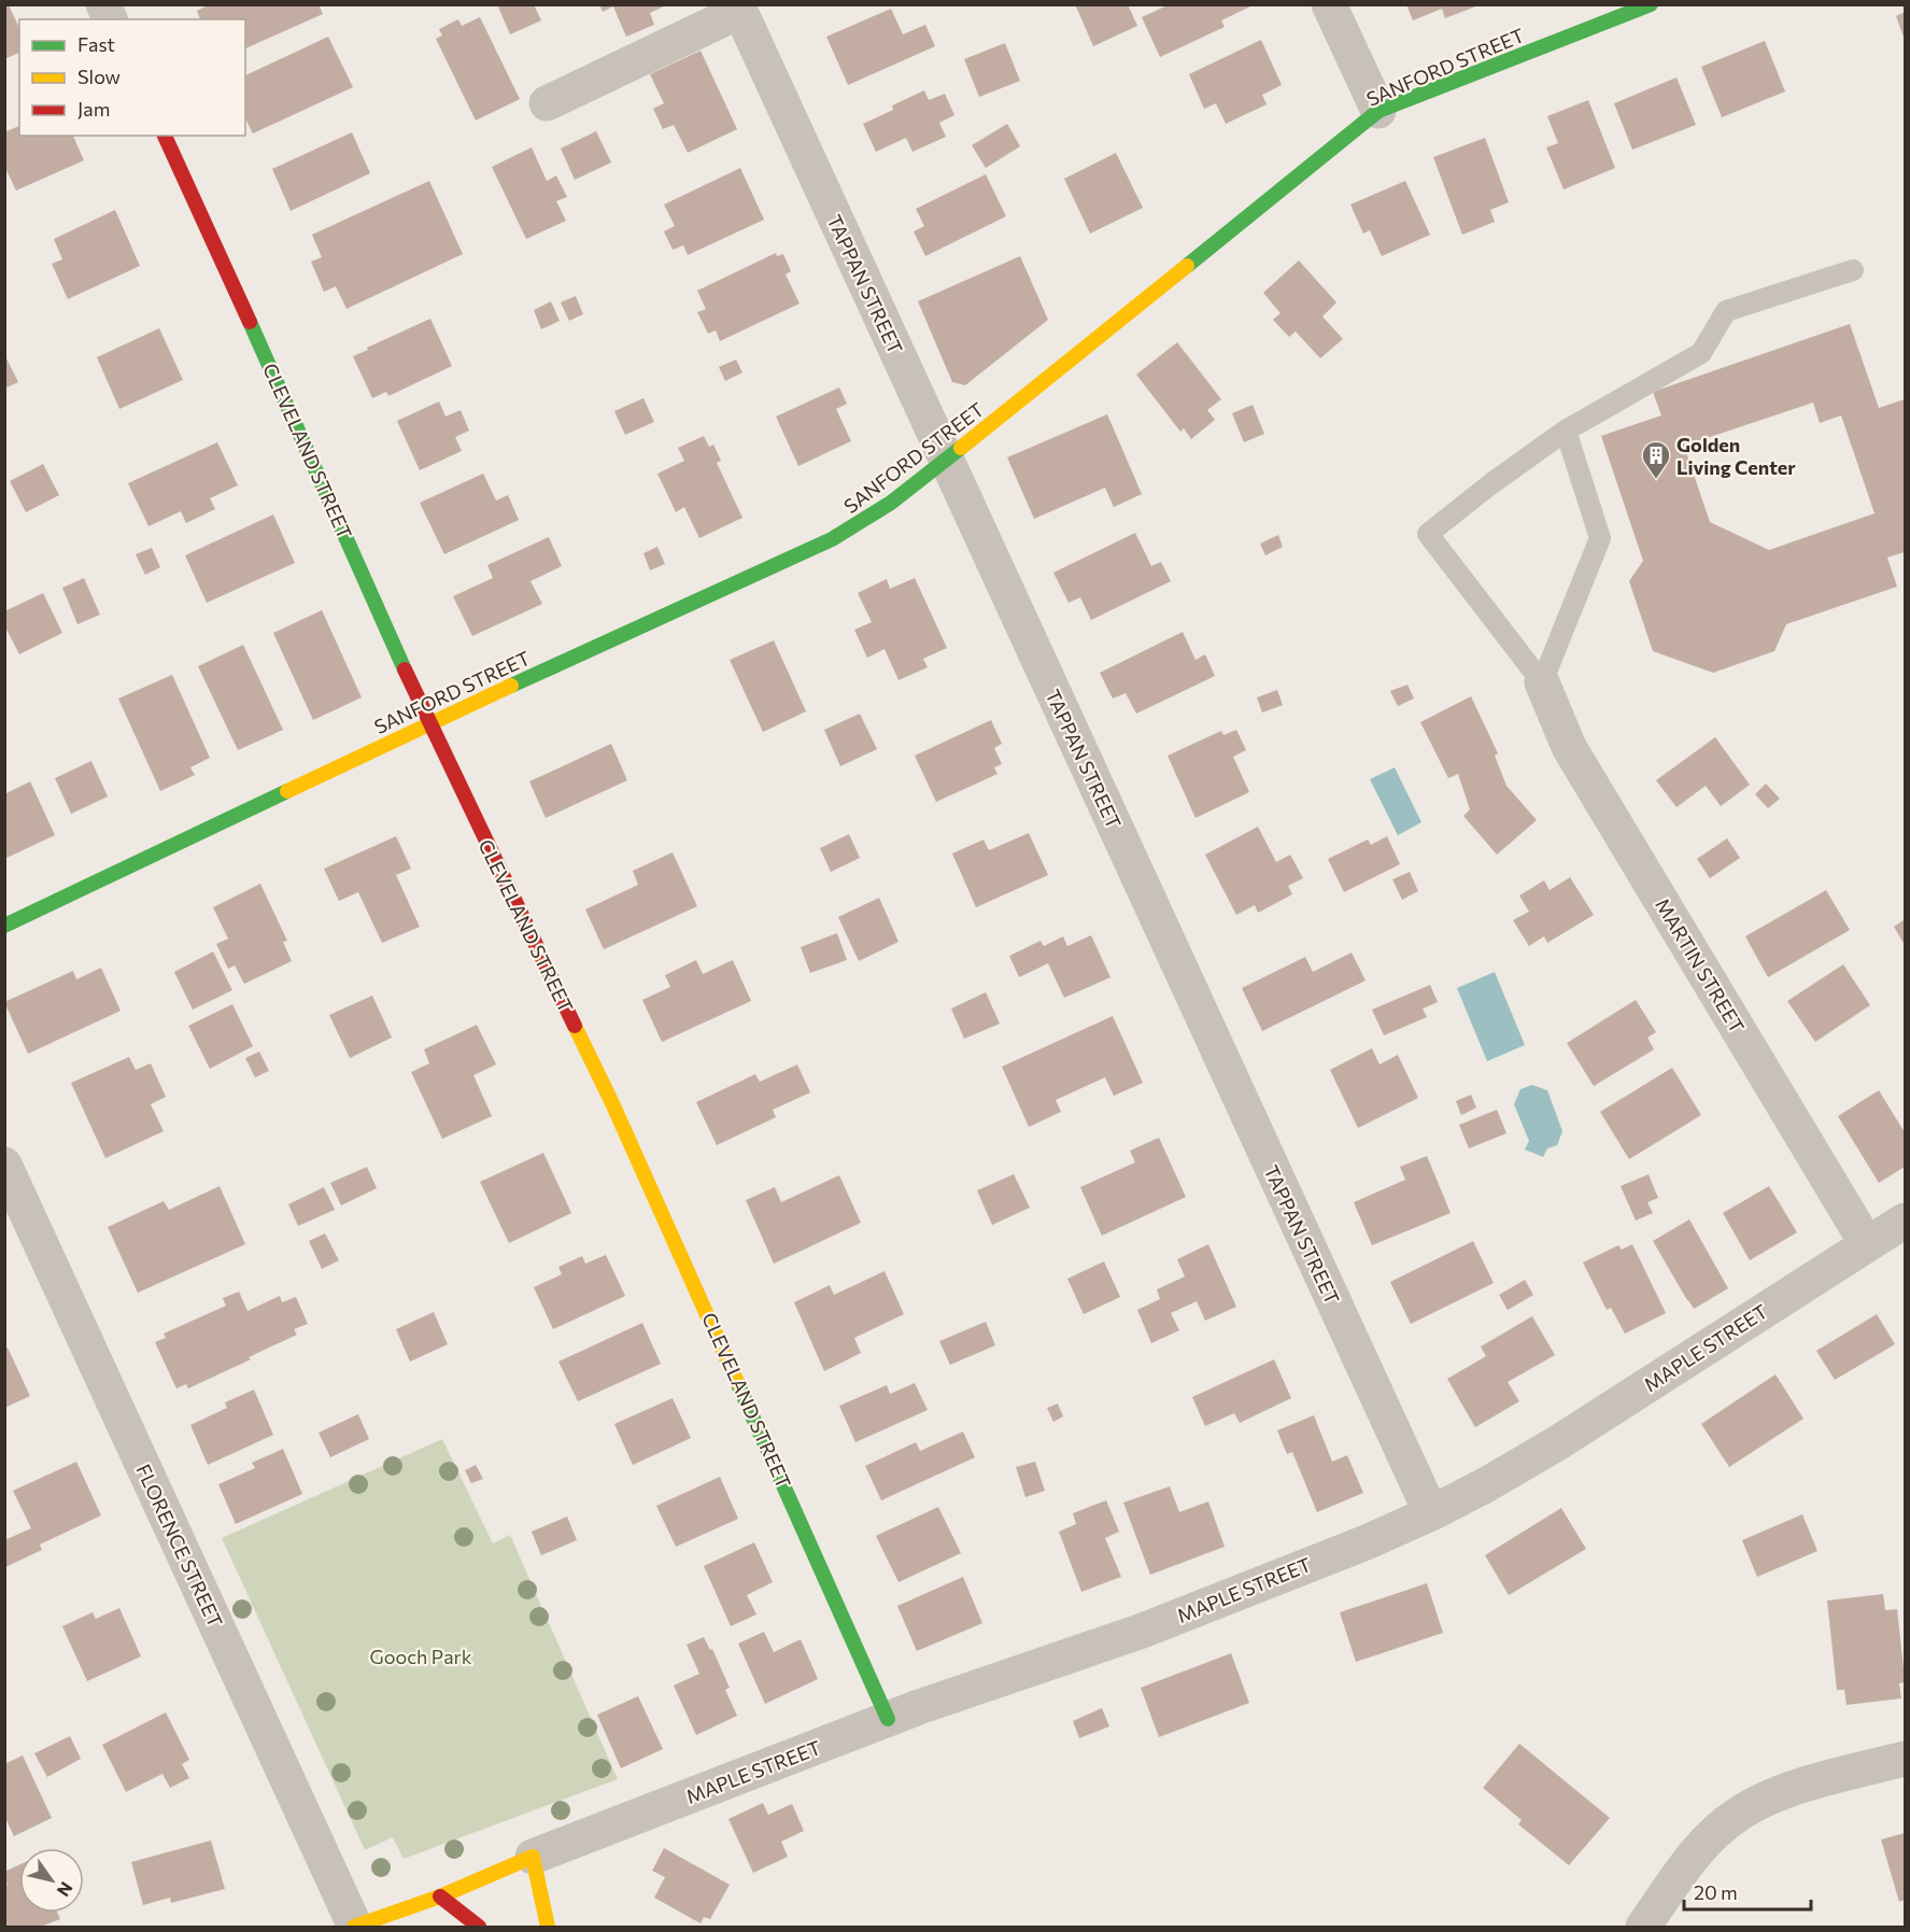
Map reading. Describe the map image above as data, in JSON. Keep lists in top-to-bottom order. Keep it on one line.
{"streets":{"street":["SANFORD STREET","TAPPAN STREET","CLEVELAND STREET","MARTIN STREET","MAPLE STREET","FLORENCE STREET"]},"crossings":[["SANFORD STREET","TAPPAN STREET"],["SANFORD STREET","CLEVELAND STREET"],["TAPPAN STREET","MAPLE STREET"],["CLEVELAND STREET","MAPLE STREET"],["MARTIN STREET","MAPLE STREET"]],"parks":["Gooch Park"],"places":{"building":["Golden Living Center"]},"legend":["Fast","Slow","Jam"],"scale_bar":"20 m","north":"bottom right"}
